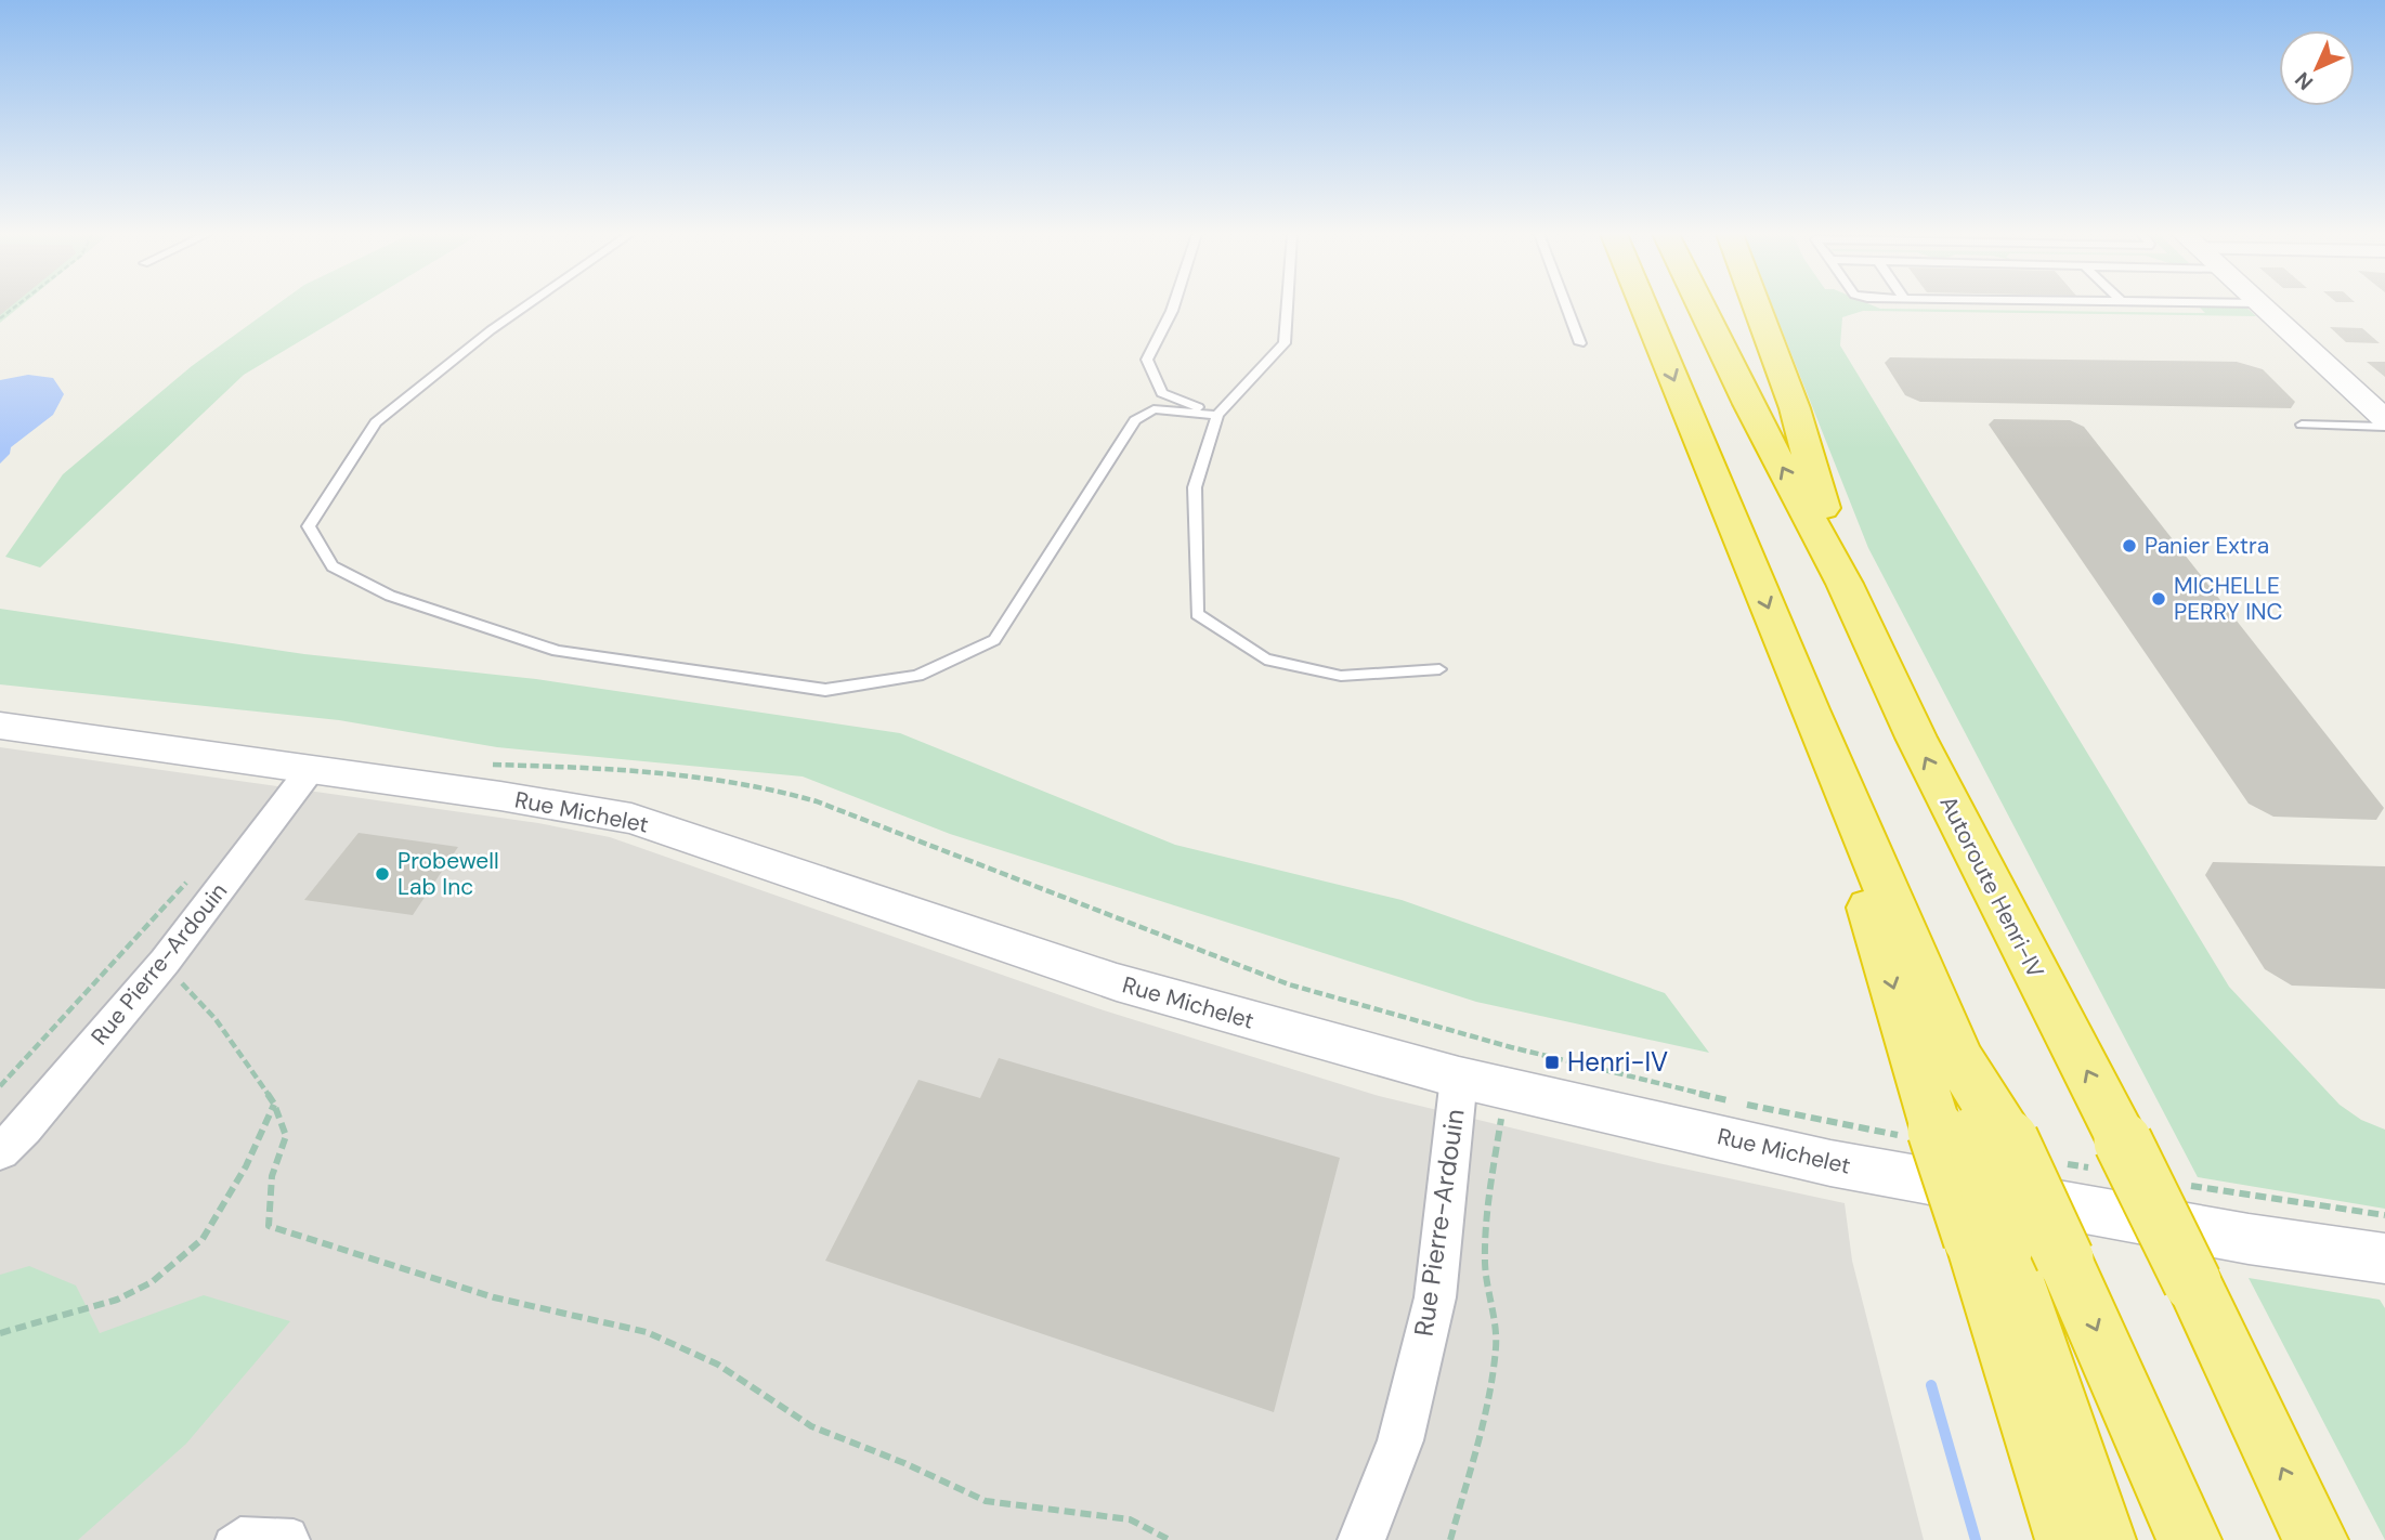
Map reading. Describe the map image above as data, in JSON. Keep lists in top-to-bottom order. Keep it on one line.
{"streets":{"highway":["Autoroute Henri-IV"],"street":["Rue Michelet","Rue Pierre-Ardouin"]},"crossings":[["Rue Michelet","Rue Pierre-Ardouin"]],"places":{"other":["Panier Extra","MICHELLE PERRY INC","Probewell Lab Inc"],"transit":["Henri-IV"]},"north":"bottom left"}
